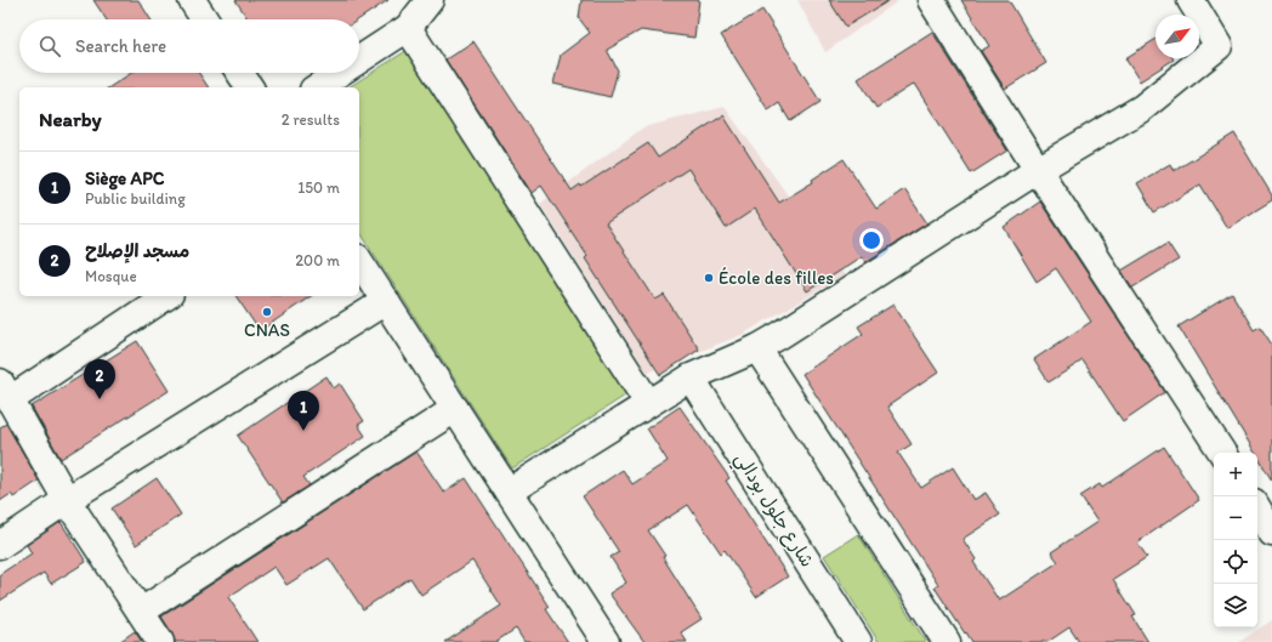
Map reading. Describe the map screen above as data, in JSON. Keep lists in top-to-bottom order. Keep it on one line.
{"streets":{"street":["شارع جلول بودالي"]},"places":["École des filles","CNAS"],"north":"top right","page":{"search":"Search here","heading":["Nearby","2 results"],"list":[{"mark":"1","name":"Siège APC","note":"Public building","value":"150 m"},{"mark":"2","name":"مسجد الإصلاح","note":"Mosque","value":"200 m"}],"pins":["2","1"],"map_buttons":["+","−"]}}
